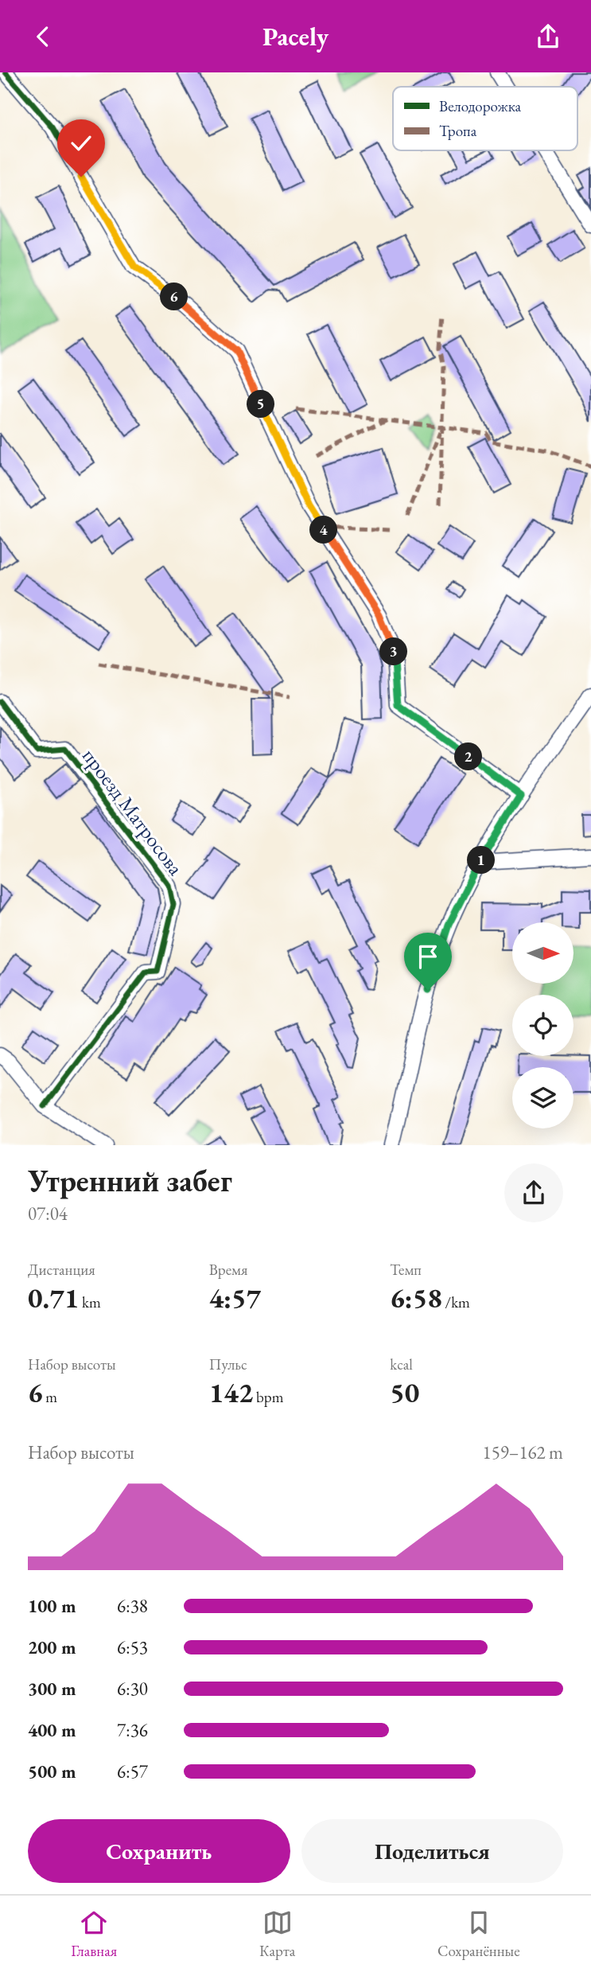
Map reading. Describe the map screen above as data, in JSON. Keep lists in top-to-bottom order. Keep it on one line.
{"streets":{"street":["проезд Матросова"]},"legend":["Велодорожка","Тропа"],"north":"right","page":{"header":"Pacely","pins":["6","5","4","3","2","1"],"heading":["Утренний забег","07:04"],"stats":[["Дистанция","0.71 km"],["Время","4:57"],["Темп","6:58 /km"],["Набор высоты","6 m"],["Пульс","142 bpm"],["kcal","50"]],"chart":["Набор высоты","159–162 m"],"list":[{"name":"100 m","note":"6:38"},{"name":"200 m","note":"6:53"},{"name":"300 m","note":"6:30"},{"name":"400 m","note":"7:36"},{"name":"500 m","note":"6:57"}],"buttons":["Сохранить","Поделиться"],"tabs":["Главная","Карта","Сохранённые"]}}
